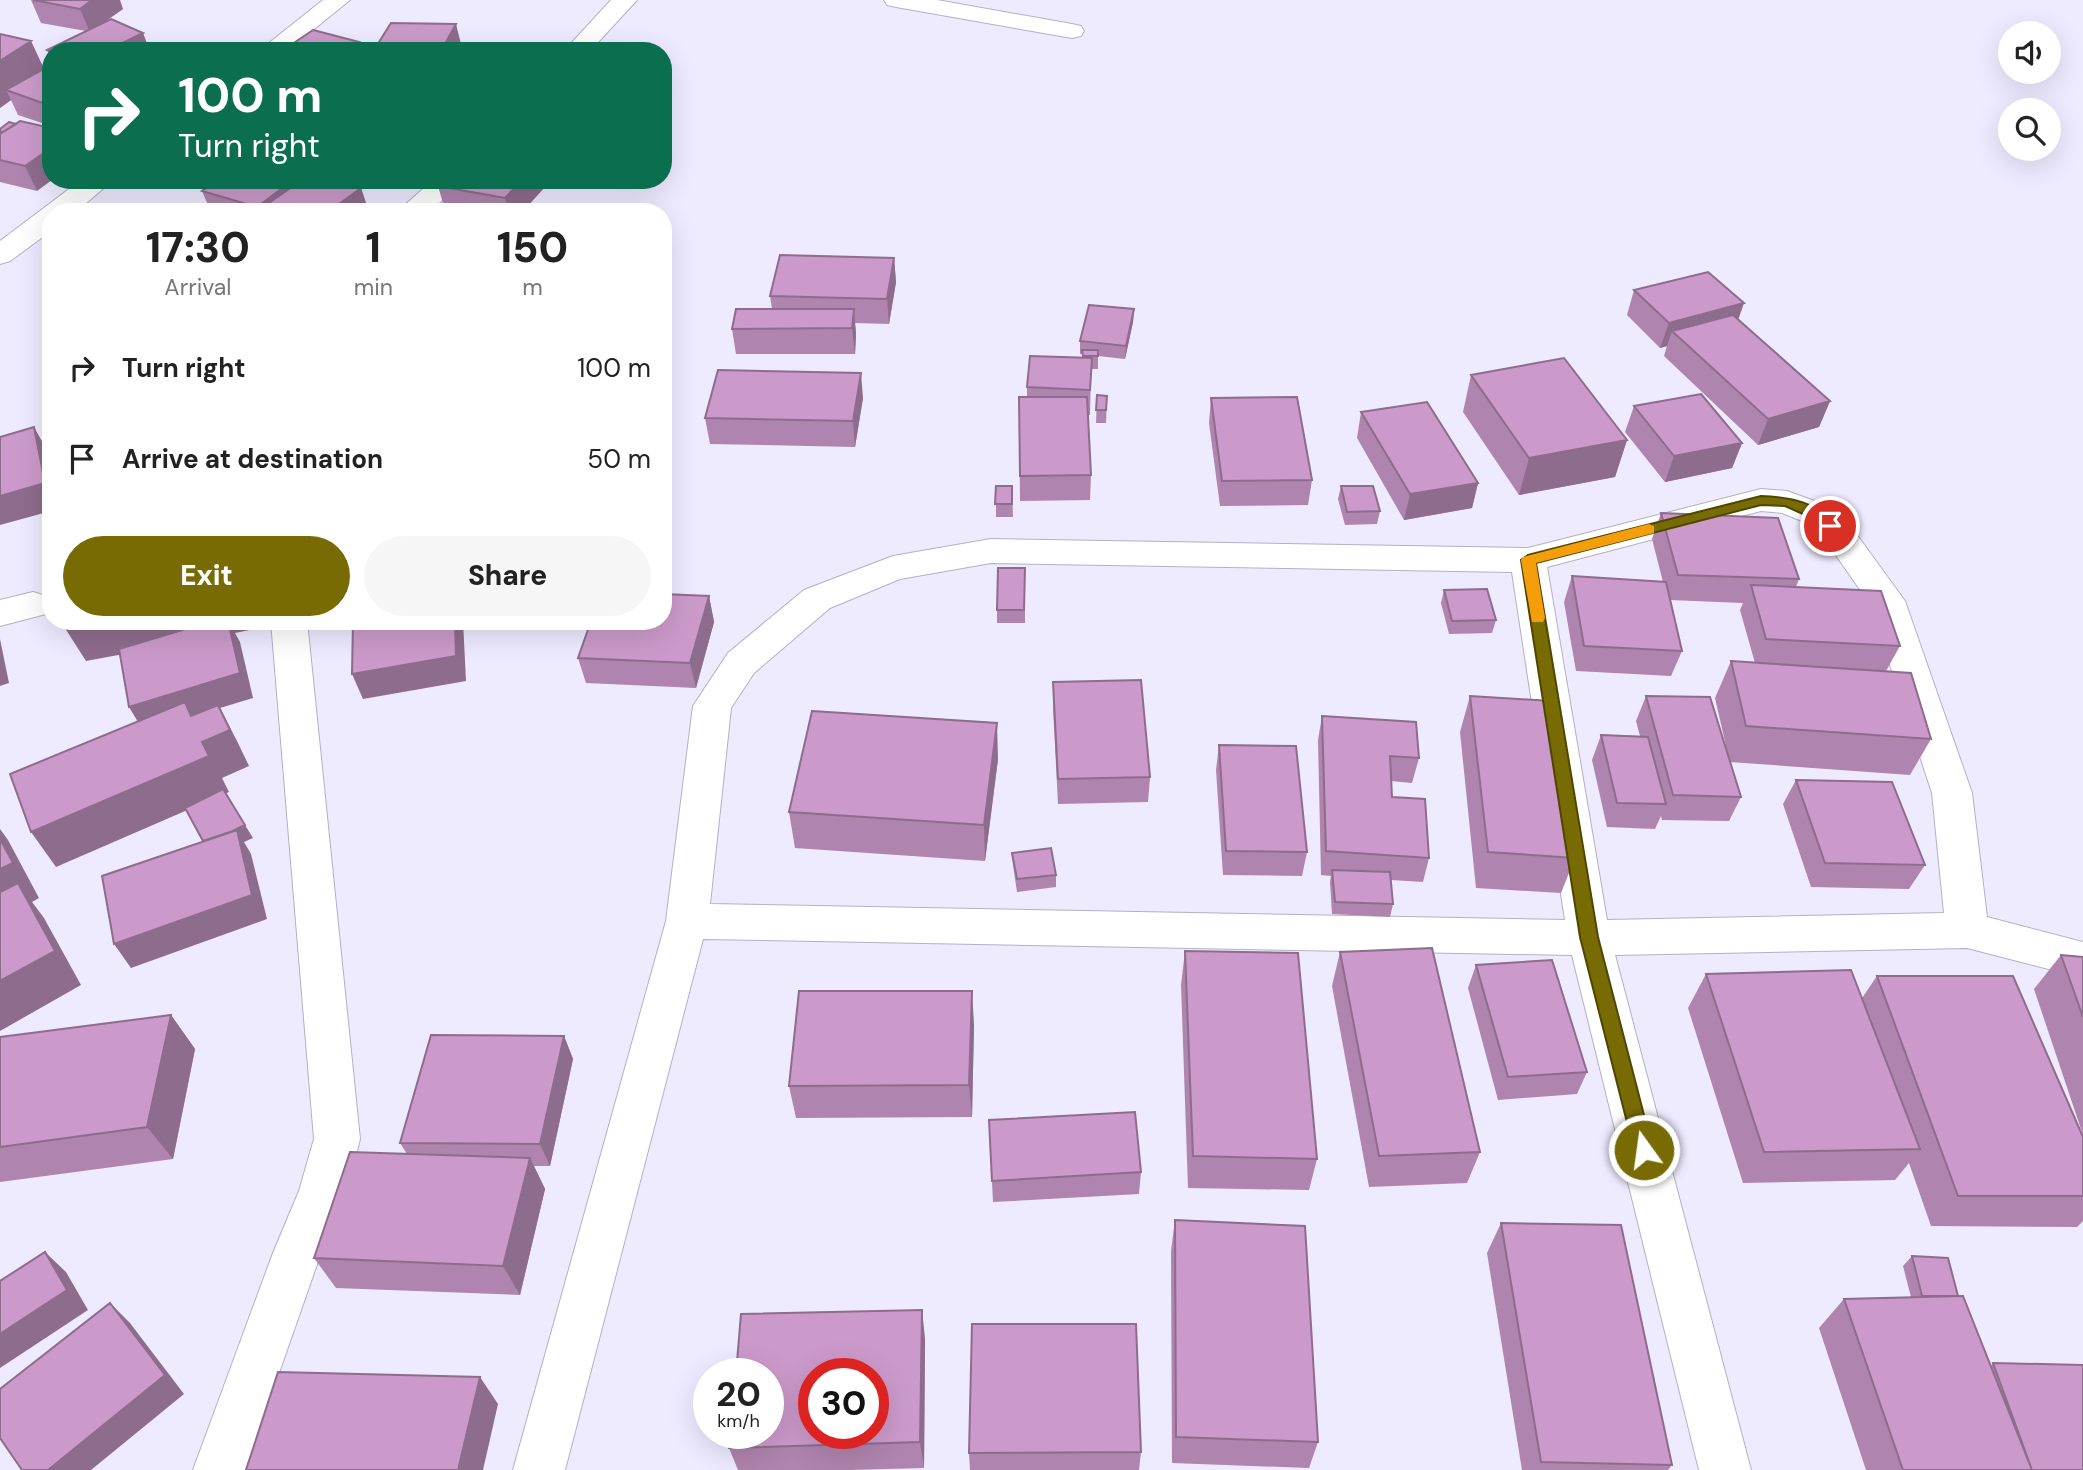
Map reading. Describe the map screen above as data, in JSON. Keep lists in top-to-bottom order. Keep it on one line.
{"page":{"turn":["100 m","Turn right"],"eta":["17:30","Arrival","1","min","150","m"],"list":[{"name":"Turn right","value":"100 m"},{"name":"Arrive at destination","value":"50 m"}],"buttons":["Exit","Share"],"speed":"20 km/h","limit":"30"}}
